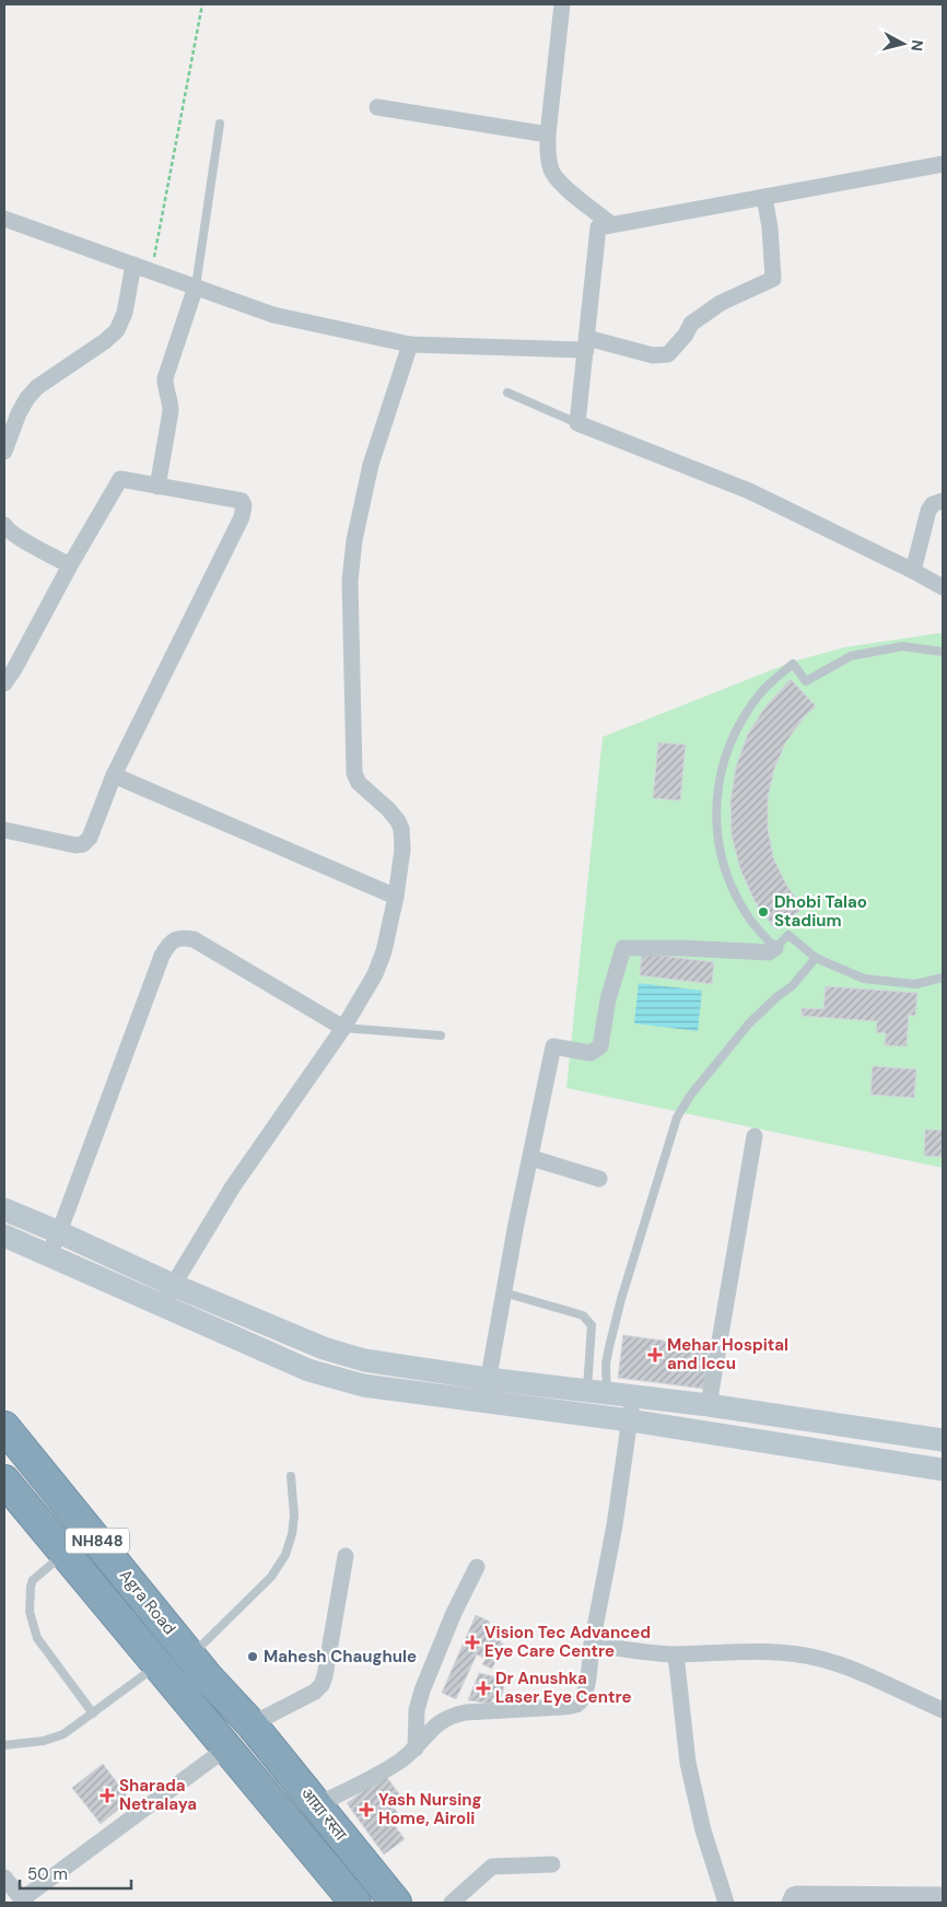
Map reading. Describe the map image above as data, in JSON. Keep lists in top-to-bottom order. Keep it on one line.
{"streets":{"highway":["NH848","Agra Road","आग्रा रस्ता"]},"crossings":[["Agra Road","आग्रा रस्ता"]],"places":{"other":["Dhobi Talao Stadium","Mahesh Chaughule"],"health":["Mehar Hospital and Iccu","Vision Tec Advanced Eye Care Centre","Dr Anushka Laser Eye Centre","Sharada Netralaya","Yash Nursing Home, Airoli"]},"scale_bar":"50 m","north":"right"}
